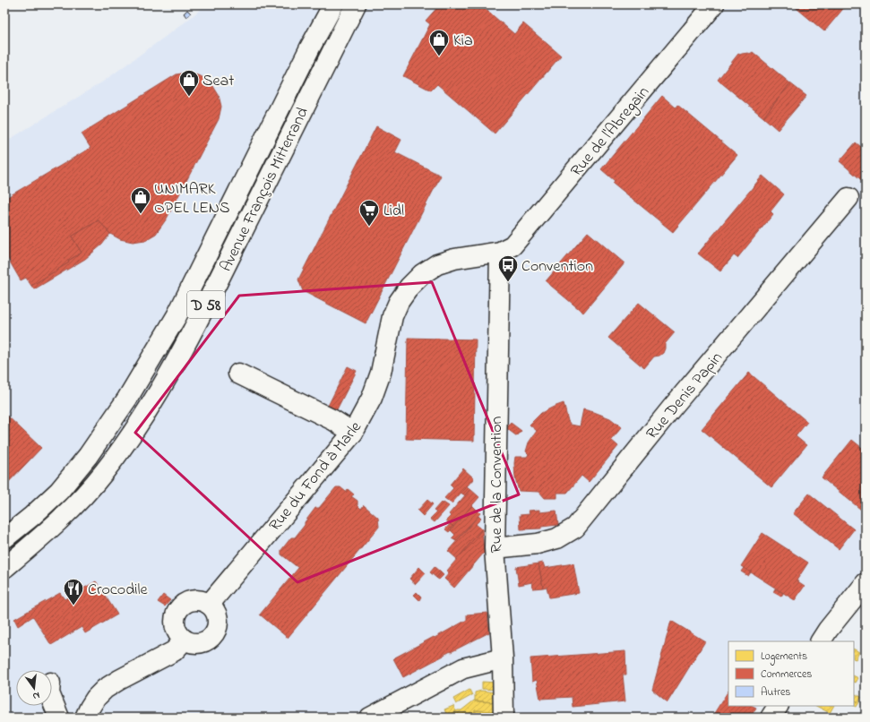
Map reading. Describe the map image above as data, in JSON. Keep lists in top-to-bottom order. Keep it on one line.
{"streets":{"street":["Rue de l'Abregain","Avenue François Mitterrand","D 58","Rue Denis Papin","Rue du Fond à Marle","Rue de la Convention"]},"crossings":[["Rue de l'Abregain","Rue du Fond à Marle"],["Rue de l'Abregain","Rue de la Convention"],["Rue Denis Papin","Rue de la Convention"],["Rue du Fond à Marle","Rue de la Convention"]],"places":{"shop":["Kia","Seat","UNIMARK OPEL LENS"],"supermarket":["Lidl"],"bus stop":["Convention"],"restaurant":["Crocodile"]},"legend":["Logements","Commerces","Autres"],"north":"bottom"}
